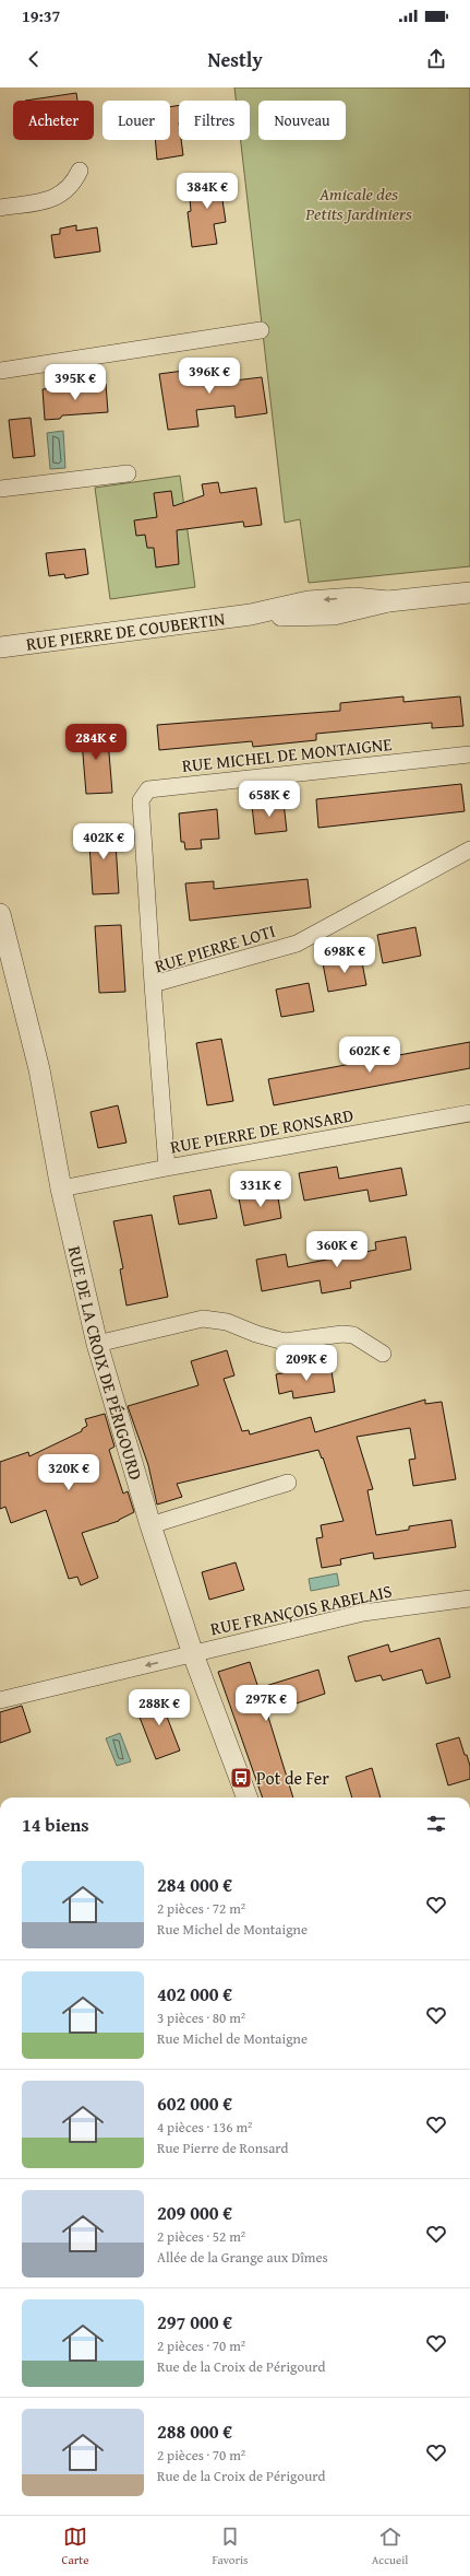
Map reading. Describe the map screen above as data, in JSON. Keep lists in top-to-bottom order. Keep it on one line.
{"streets":{"street":["RUE PIERRE DE COUBERTIN","RUE MICHEL DE MONTAIGNE","RUE PIERRE LOTI","RUE PIERRE DE RONSARD","RUE DE LA CROIX DE PÉRIGOURD","RUE FRANÇOIS RABELAIS"]},"crossings":[["RUE MICHEL DE MONTAIGNE","RUE PIERRE LOTI"],["RUE PIERRE LOTI","RUE PIERRE DE RONSARD"],["RUE PIERRE DE RONSARD","RUE DE LA CROIX DE PÉRIGOURD"],["RUE DE LA CROIX DE PÉRIGOURD","RUE FRANÇOIS RABELAIS"]],"one_way":["RUE FRANÇOIS RABELAIS"],"parks":["Amicale des Petits Jardiniers"],"places":{"bus stop":["Pot de Fer"]},"page":{"status":"19:37","header":"Nestly","chip":["Acheter","Louer","Filtres","Nouveau"],"price":["384K €","396K €","395K €","284K €","658K €","402K €","698K €","602K €","331K €","360K €","209K €","320K €","297K €","288K €"],"heading":"14 biens","list":[{"name":"284 000 €","note":"2 pièces · 72 m² · Rue Michel de Montaigne"},{"name":"402 000 €","note":"3 pièces · 80 m² · Rue Michel de Montaigne"},{"name":"602 000 €","note":"4 pièces · 136 m² · Rue Pierre de Ronsard"},{"name":"209 000 €","note":"2 pièces · 52 m² · Allée de la Grange aux Dîmes"},{"name":"297 000 €","note":"2 pièces · 70 m² · Rue de la Croix de Périgourd"},{"name":"288 000 €","note":"2 pièces · 70 m² · Rue de la Croix de Périgourd"}],"tabs":["Carte","Favoris","Accueil"]}}
